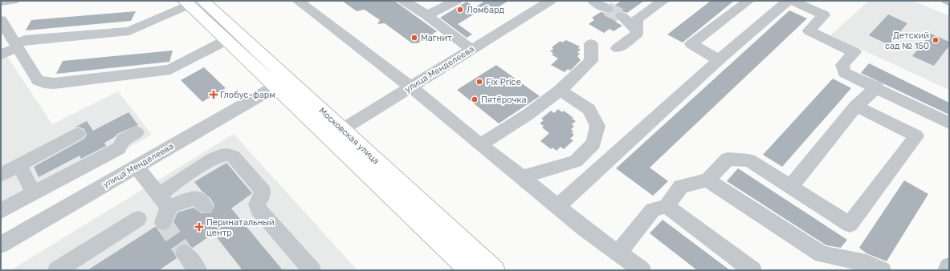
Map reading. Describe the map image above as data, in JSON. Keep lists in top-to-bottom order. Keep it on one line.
{"streets":{"main road":["Московская улица"],"street":["улица Менделеева"]},"crossings":[["улица Менделеева","Московская улица"]],"places":{"other":["Ломбард","Магнит","Детский сад № 150","Fix Price","Пятёрочка"],"health":["Глобус-фарм","Перинатальный центр"]}}
